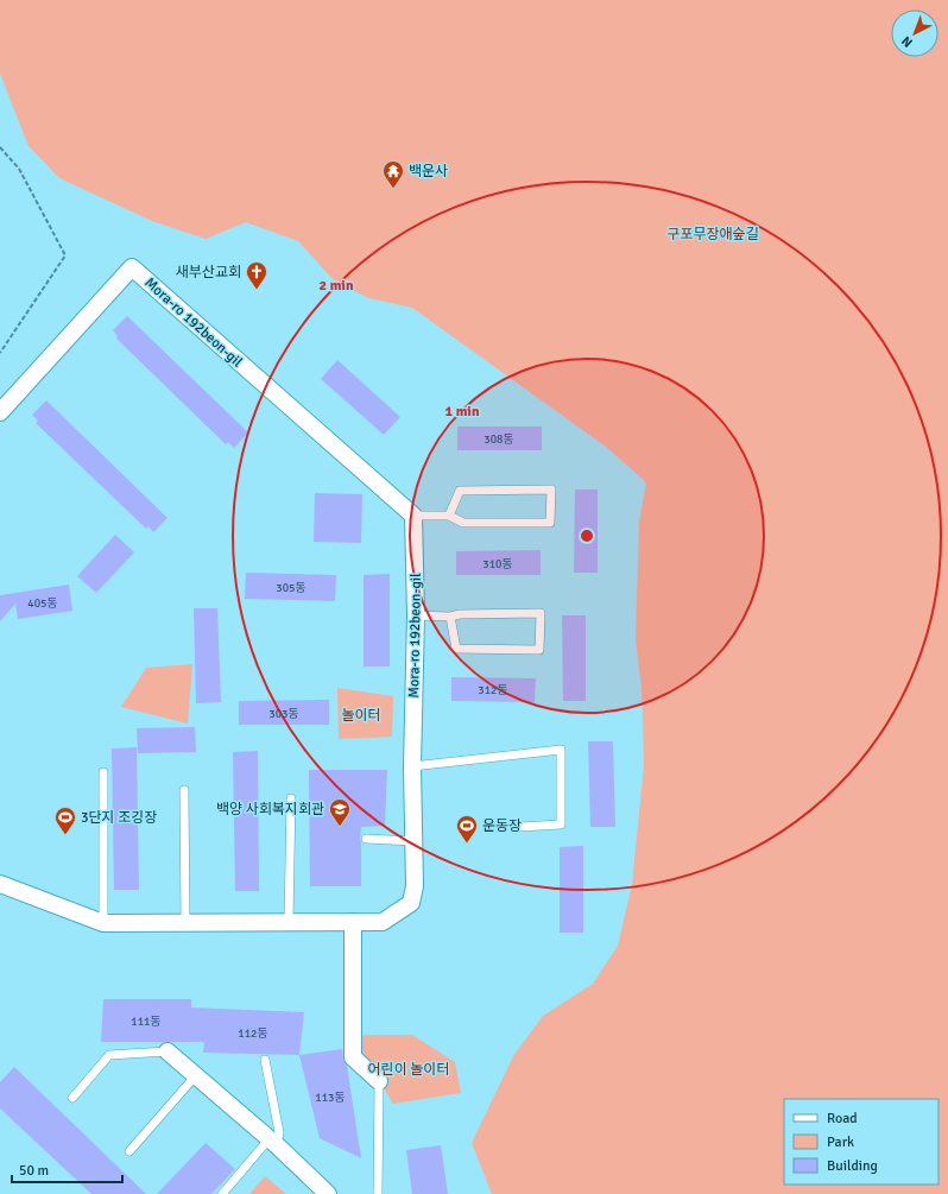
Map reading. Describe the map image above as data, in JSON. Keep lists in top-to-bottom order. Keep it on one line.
{"streets":{"street":["Mora-ro 192beon-gil"]},"parks":["구포무장애숲길","놀이터","어린이 놀이터"],"places":{"temple":["백운사"],"church":["새부산교회"],"school or university":["백양 사회복지회관"],"sports":["3단지 조깅장","운동장"]},"house_numbers":["308동","310동","305동","405동","312동","303동","111동","112동","113동"],"legend":["Road","Park","Building"],"scale_bar":"50 m","north":"bottom left","rings":["2 min","1 min"]}
